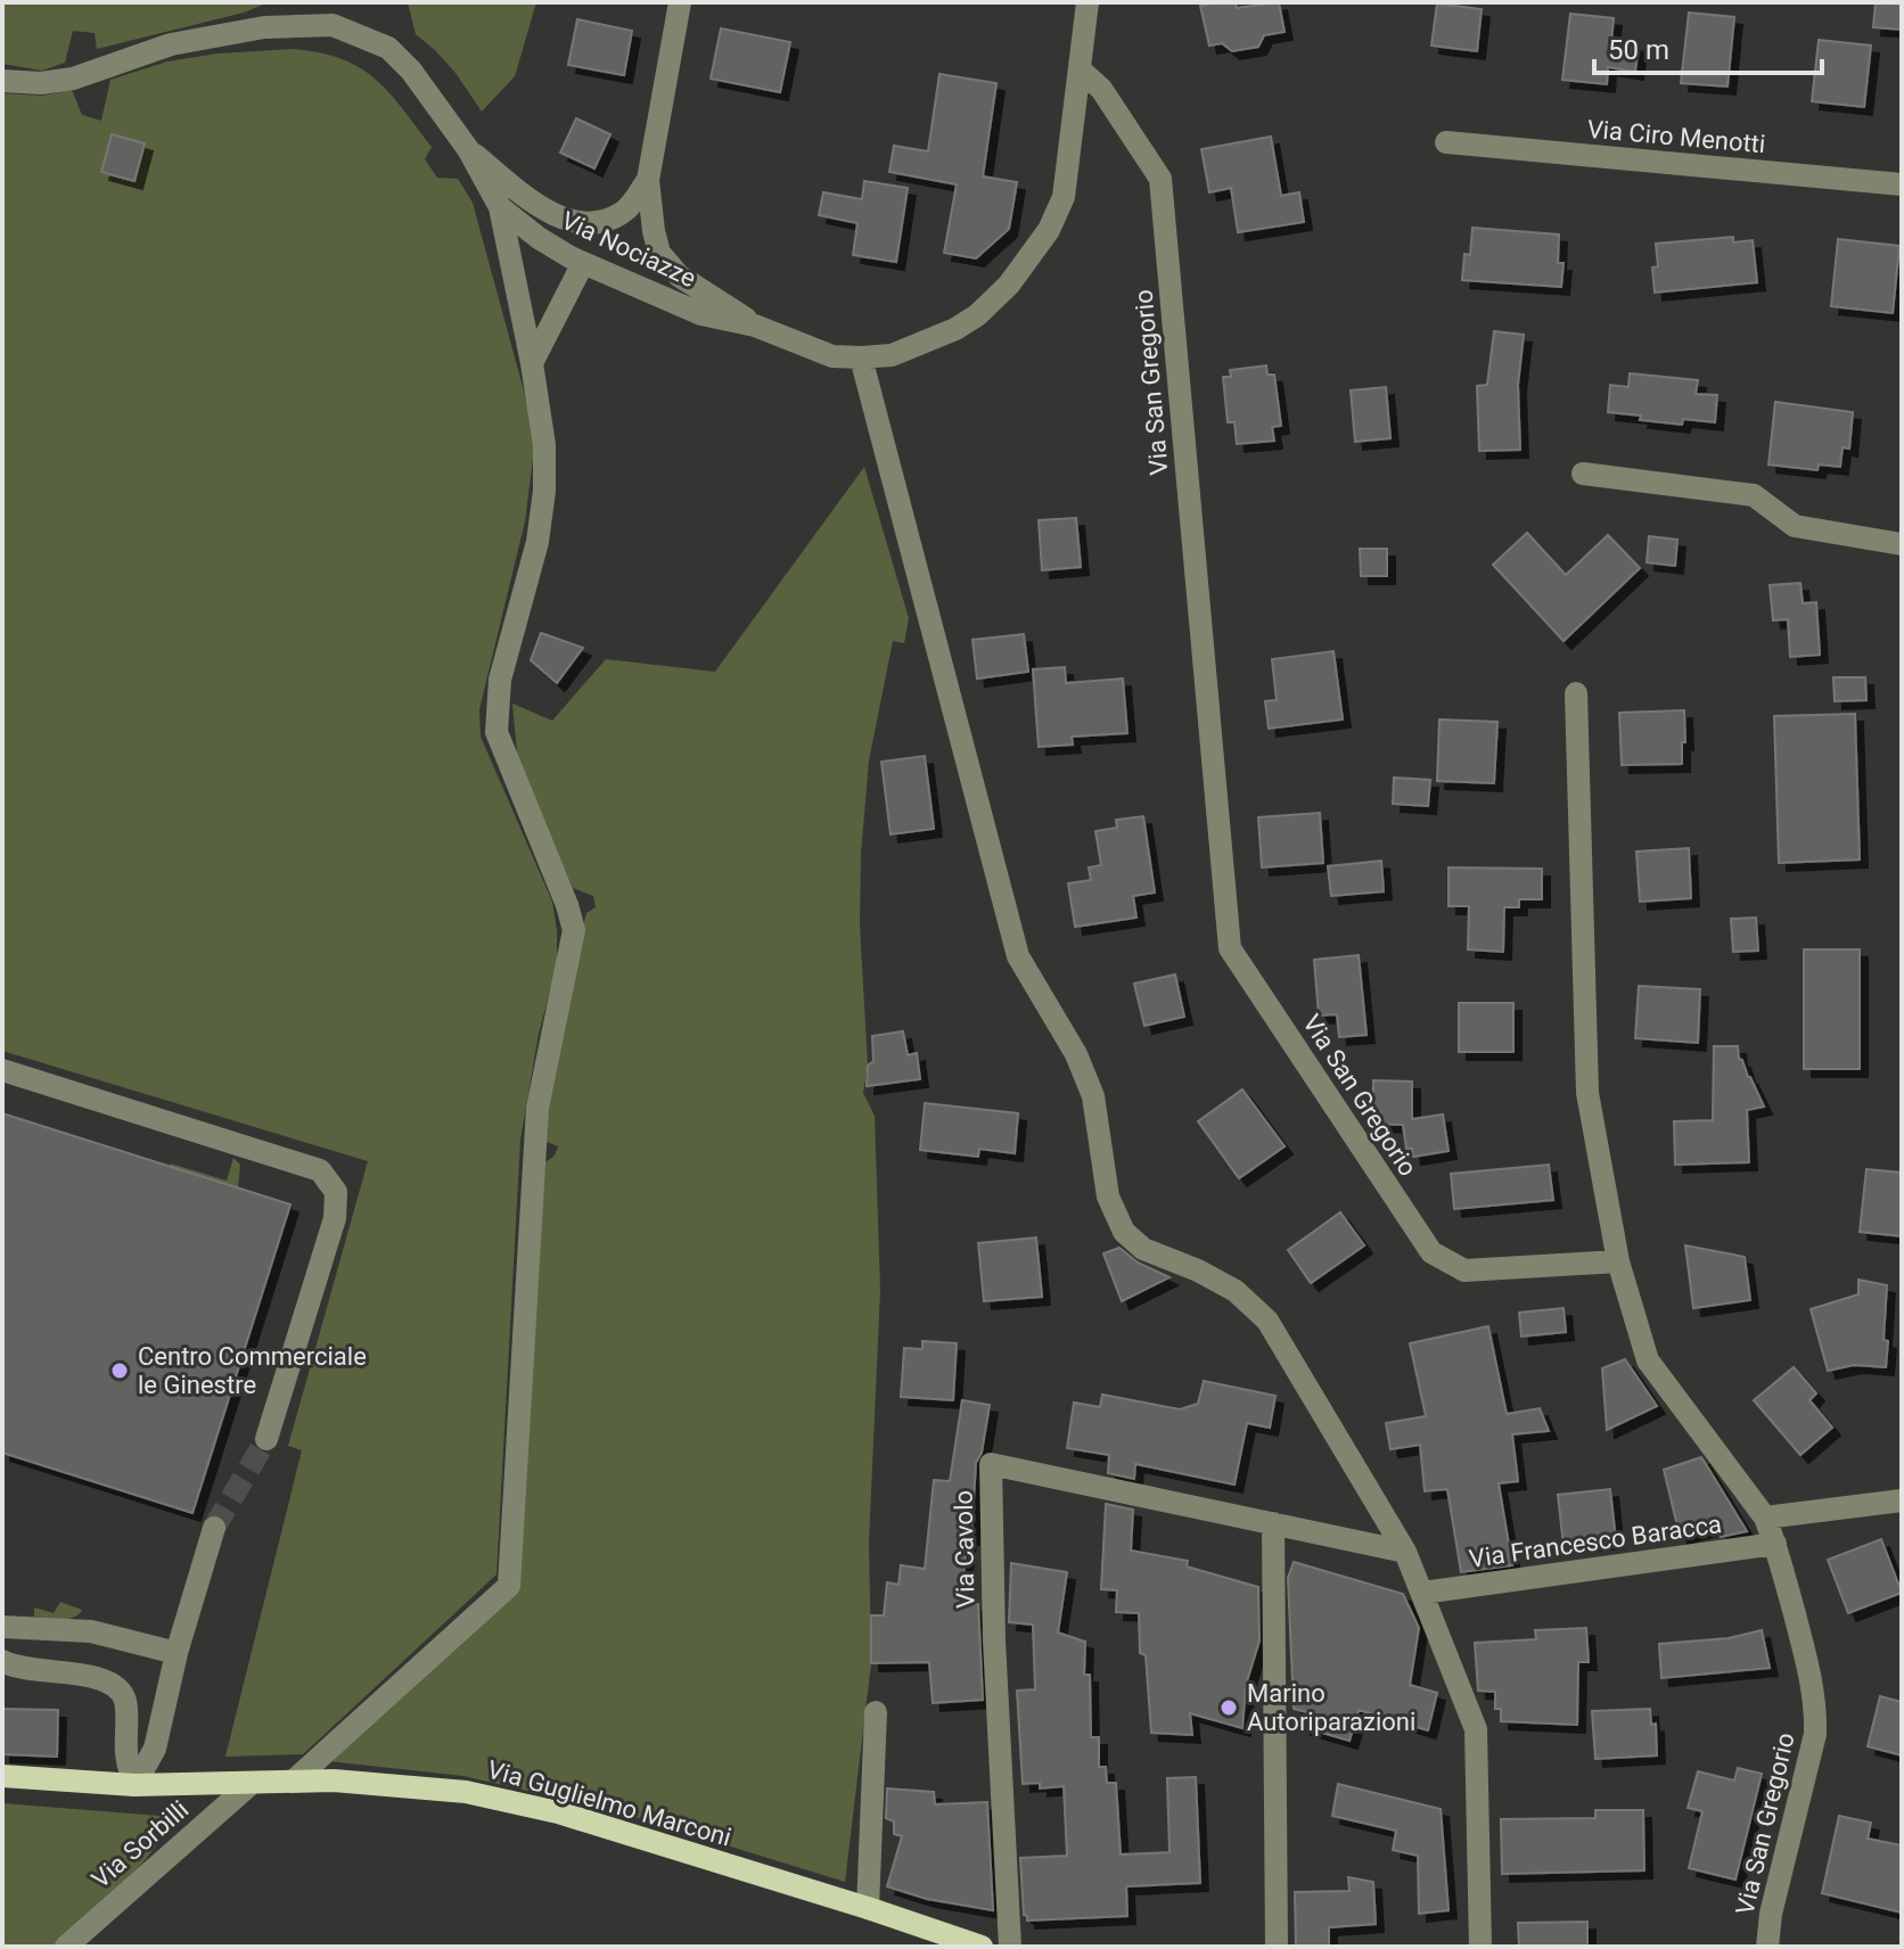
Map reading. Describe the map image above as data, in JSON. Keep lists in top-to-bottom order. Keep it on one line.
{"streets":{"main road":["Via Guglielmo Marconi"],"street":["Via Ciro Menotti","Via Nociazze","Via San Gregorio","Via Francesco Baracca","Via Cavolo","Via Sorbilli"]},"crossings":[["Via Nociazze","Via San Gregorio"],["Via San Gregorio","Via Francesco Baracca"],["Via Guglielmo Marconi","Via Sorbilli"]],"places":["Centro Commerciale le Ginestre","Marino Autoriparazioni"],"scale_bar":"50 m"}
